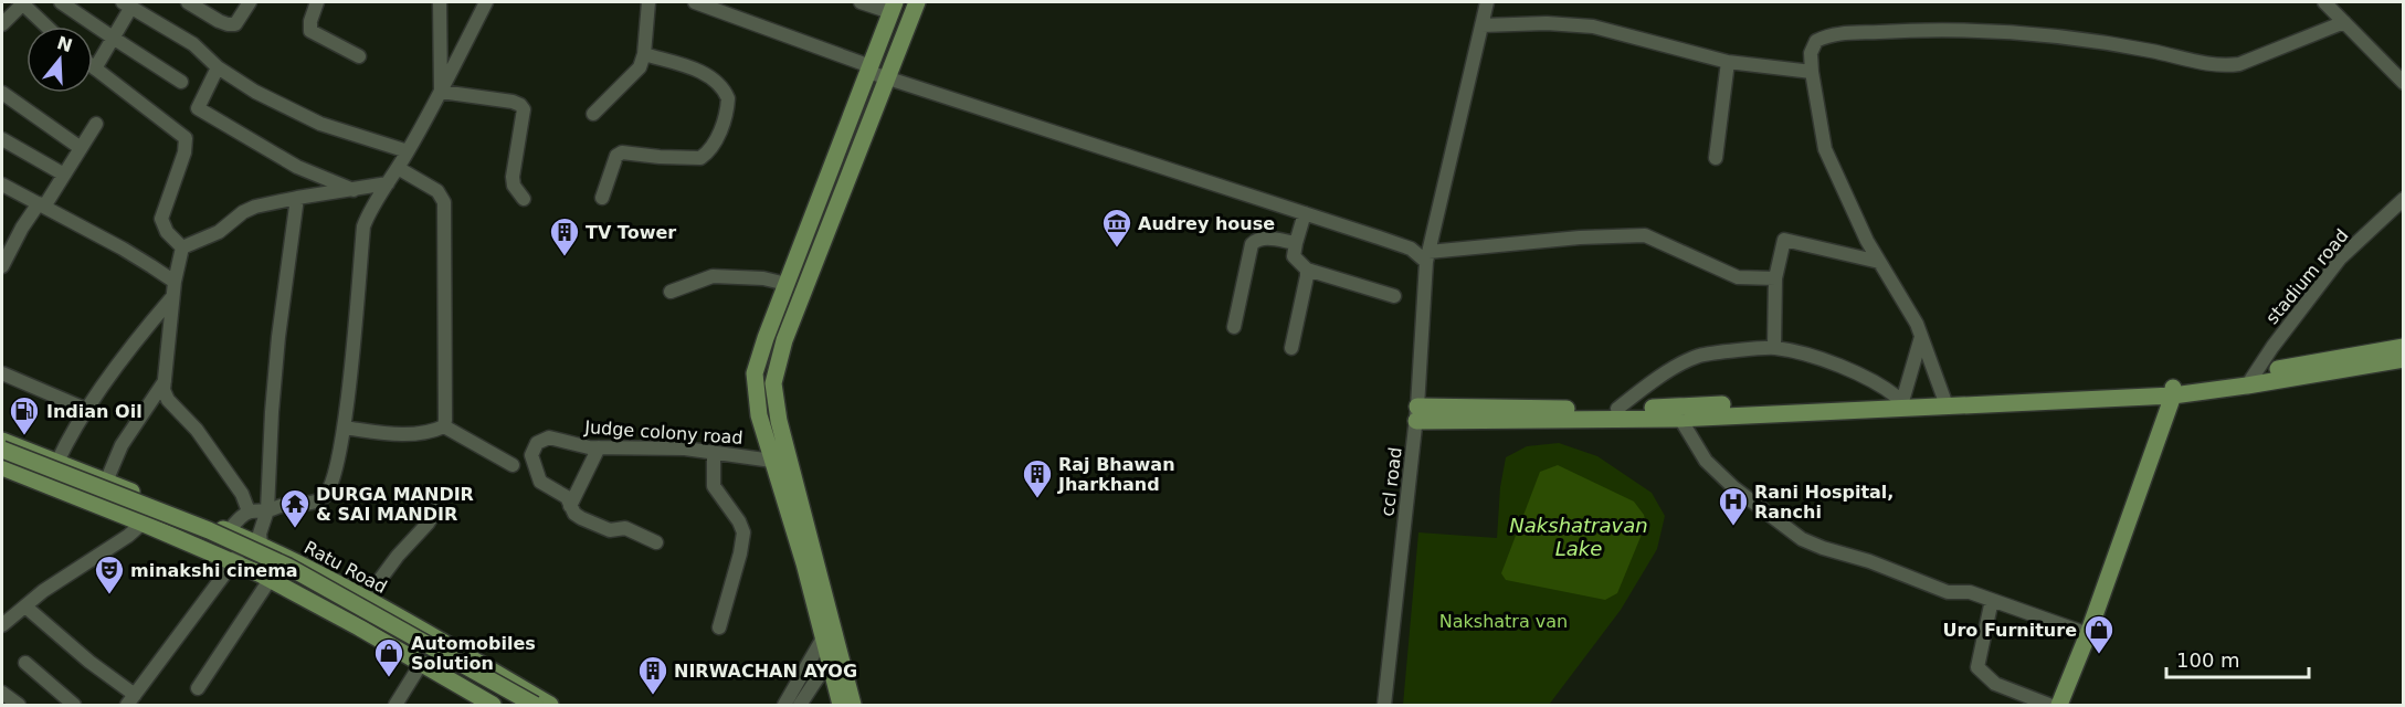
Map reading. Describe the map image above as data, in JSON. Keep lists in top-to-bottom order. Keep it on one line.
{"streets":{"main road":["Ratu Road"],"street":["stadium road","Judge colony road","ccl road"]},"water":["Nakshatravan Lake"],"parks":["Nakshatra van"],"places":{"museum":["Audrey house"],"building":["TV Tower","Raj Bhawan Jharkhand","NIRWACHAN AYOG"],"fuel station":["Indian Oil"],"hospital":["Rani Hospital, Ranchi"],"temple":["DURGA MANDIR & SAI MANDIR"],"theatre":["minakshi cinema"],"shop":["Uro Furniture","Automobiles Solution"]},"scale_bar":"100 m","north":"top"}
